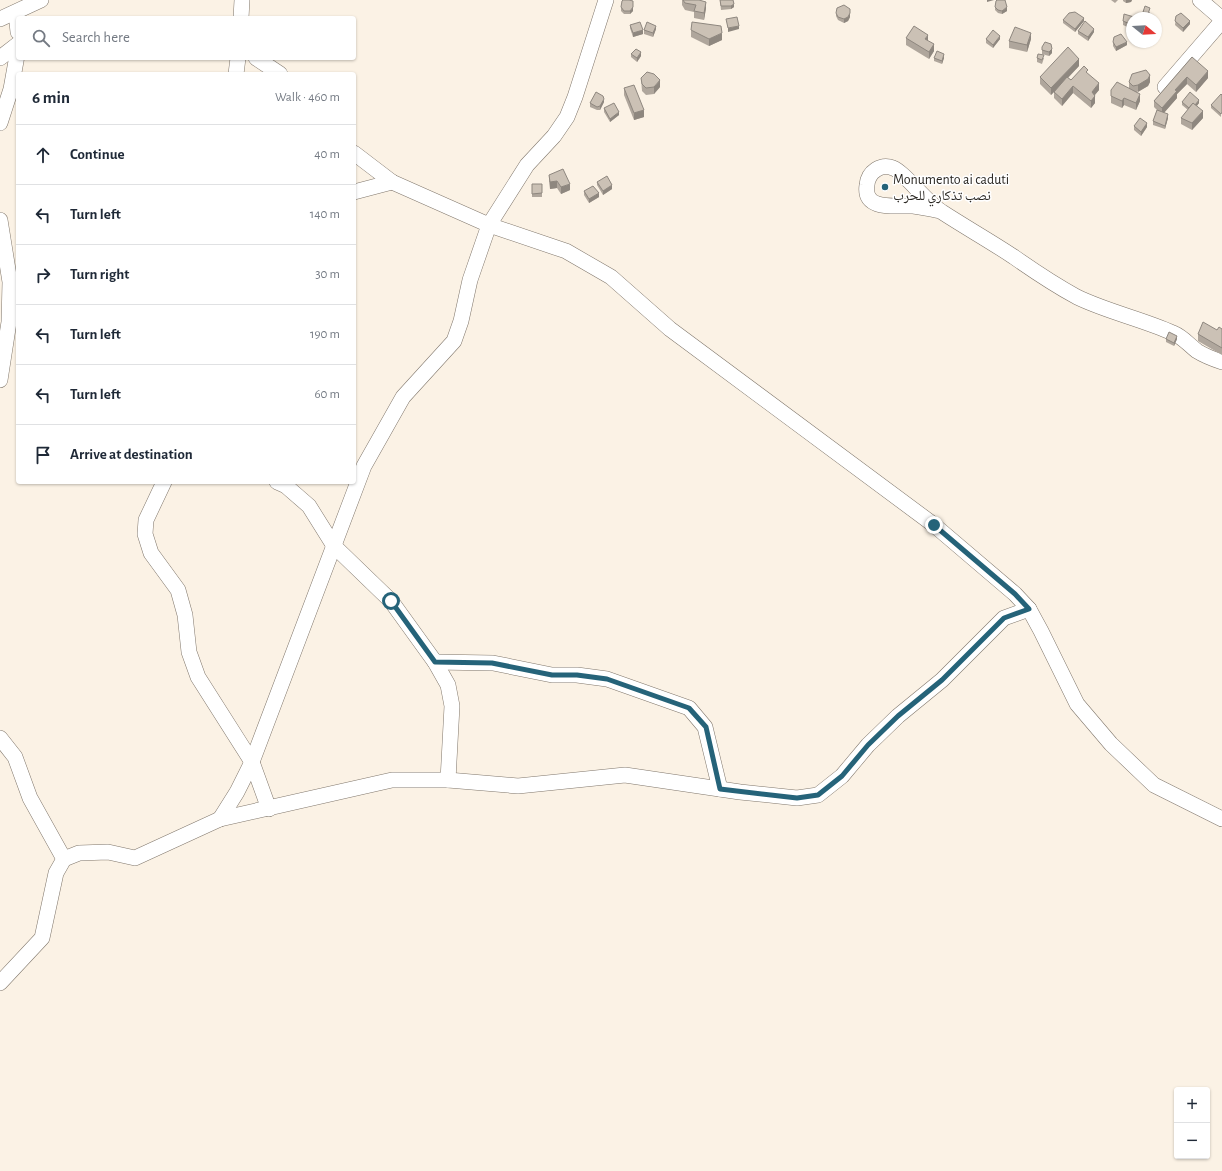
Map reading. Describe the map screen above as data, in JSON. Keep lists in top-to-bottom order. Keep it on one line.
{"places":["Monumento ai caduti نصب تذكاري للحرب"],"north":"right","page":{"search":"Search here","heading":["6 min","Walk · 460 m"],"list":[["Continue","40 m"],["Turn left","140 m"],["Turn right","30 m"],["Turn left","190 m"],["Turn left","60 m"],"Arrive at destination"],"map_buttons":["+","−"]}}
